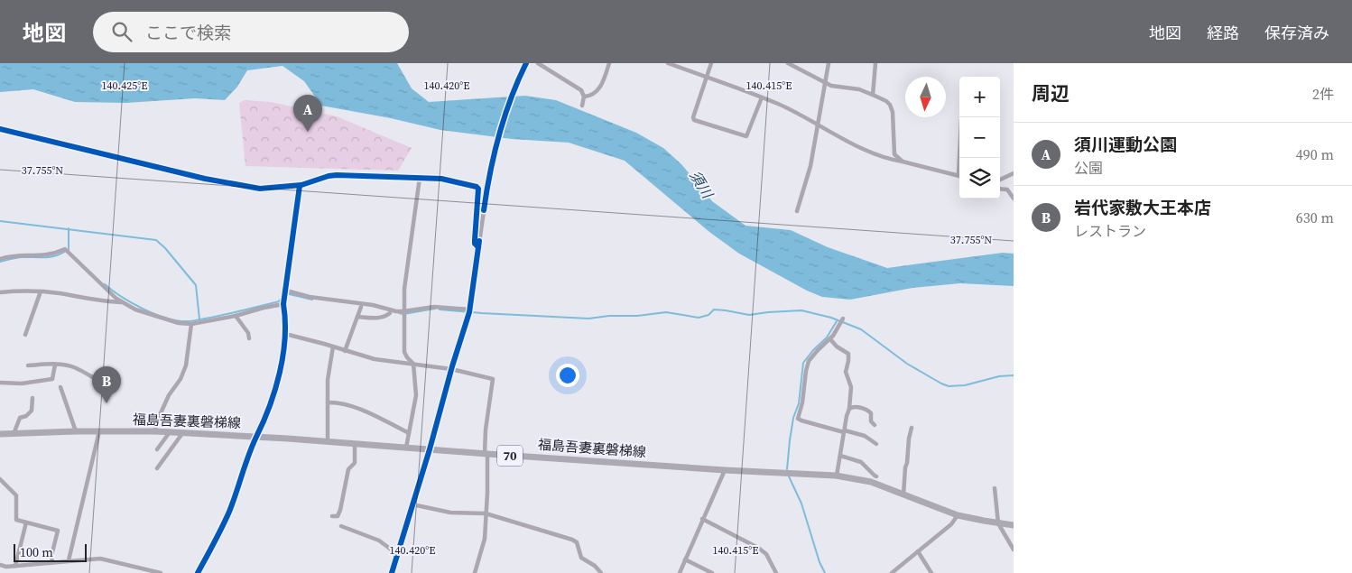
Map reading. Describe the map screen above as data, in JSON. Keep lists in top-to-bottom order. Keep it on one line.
{"streets":{"main road":["福島吾妻裏磐梯線","70"]},"water":["須川"],"scale_bar":"100 m","north":"bottom","page":{"header":"地図","search":"ここで検索","nav":["地図","経路","保存済み"],"heading":["周辺","2件"],"map_buttons":["+","−"],"pins":["A","B"],"list":[{"mark":"A","name":"須川運動公園","note":"公園","value":"490 m"},{"mark":"B","name":"岩代家敷大王本店","note":"レストラン","value":"630 m"}],"scale":"100 m"},"coordinates":["140.425°E","140.420°E","140.415°E","37.755°N"]}
